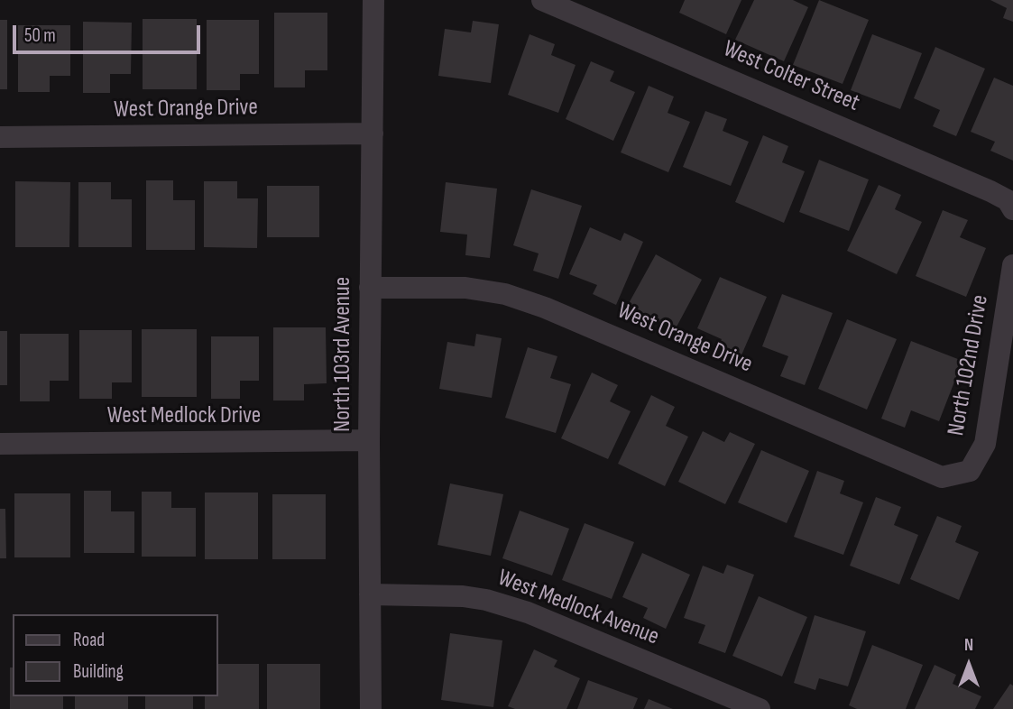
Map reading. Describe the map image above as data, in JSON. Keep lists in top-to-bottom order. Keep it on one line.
{"streets":{"street":["West Colter Street","West Orange Drive","North 103rd Avenue","North 102nd Drive","West Medlock Drive","West Medlock Avenue"]},"crossings":[["West Orange Drive","North 103rd Avenue"],["West Orange Drive","North 102nd Drive"],["North 103rd Avenue","West Medlock Drive"],["North 103rd Avenue","West Medlock Avenue"]],"legend":["Road","Building"],"scale_bar":"50 m","north":"top"}
